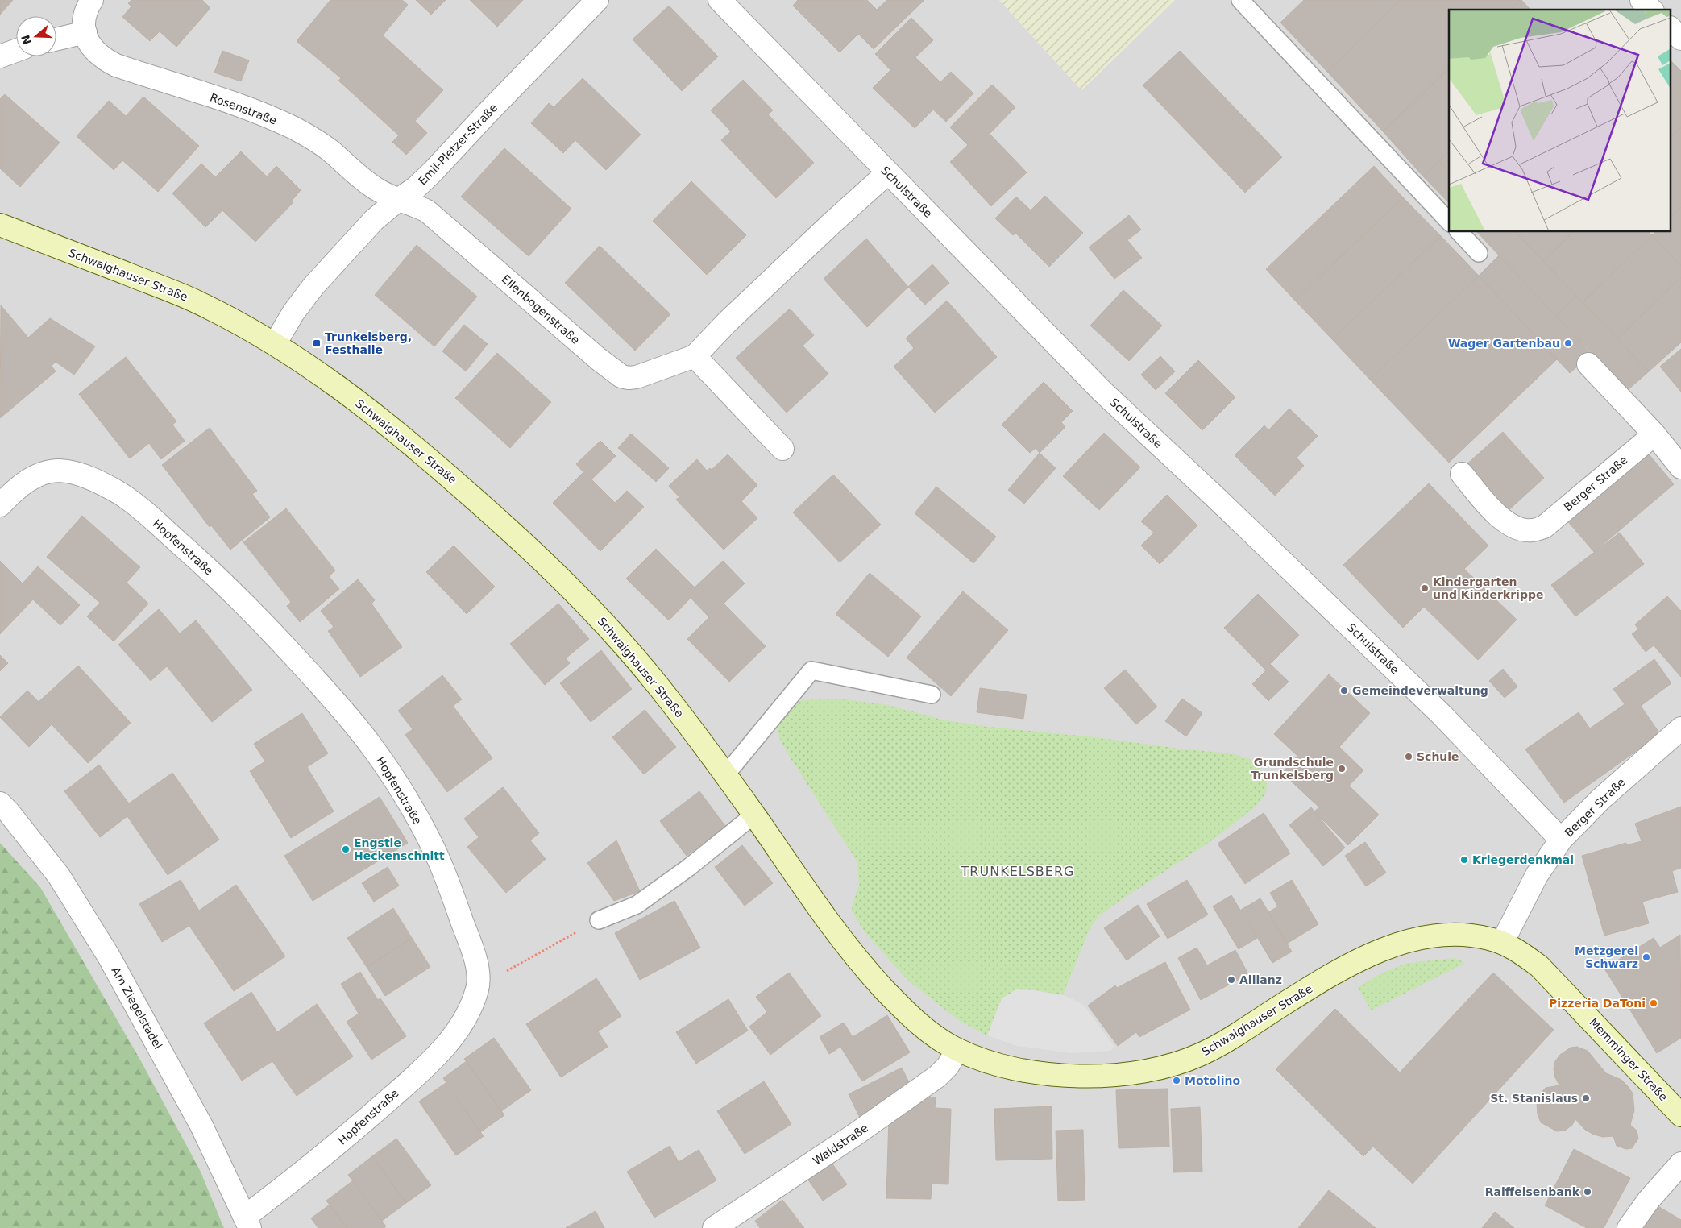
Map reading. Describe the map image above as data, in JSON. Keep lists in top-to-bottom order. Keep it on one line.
{"streets":{"street":["Rosenstraße","Emil-Pletzer-Straße","Schulstraße","Schwaighauser Straße","Ellenbogenstraße","Berger Straße","Hopfenstraße","Am Ziegelstadel","Memminger Straße","Waldstraße"]},"crossings":[["Rosenstraße","Emil-Pletzer-Straße"],["Rosenstraße","Ellenbogenstraße"],["Emil-Pletzer-Straße","Schwaighauser Straße"],["Emil-Pletzer-Straße","Ellenbogenstraße"],["Schulstraße","Ellenbogenstraße"],["Schulstraße","Berger Straße"],["Schwaighauser Straße","Berger Straße"],["Schwaighauser Straße","Memminger Straße"],["Schwaighauser Straße","Waldstraße"],["Berger Straße","Memminger Straße"],["Hopfenstraße","Am Ziegelstadel"]],"districts":["TRUNKELSBERG"],"places":{"transit":["Trunkelsberg, Festhalle"],"other":["Wager Gartenbau","Kindergarten und Kinderkrippe","Gemeindeverwaltung","Schule","Grundschule Trunkelsberg","Engstle Heckenschnitt","Kriegerdenkmal","Metzgerei Schwarz","Allianz","Pizzeria DaToni","Motolino","St. Stanislaus","Raiffeisenbank"]},"north":"left"}
